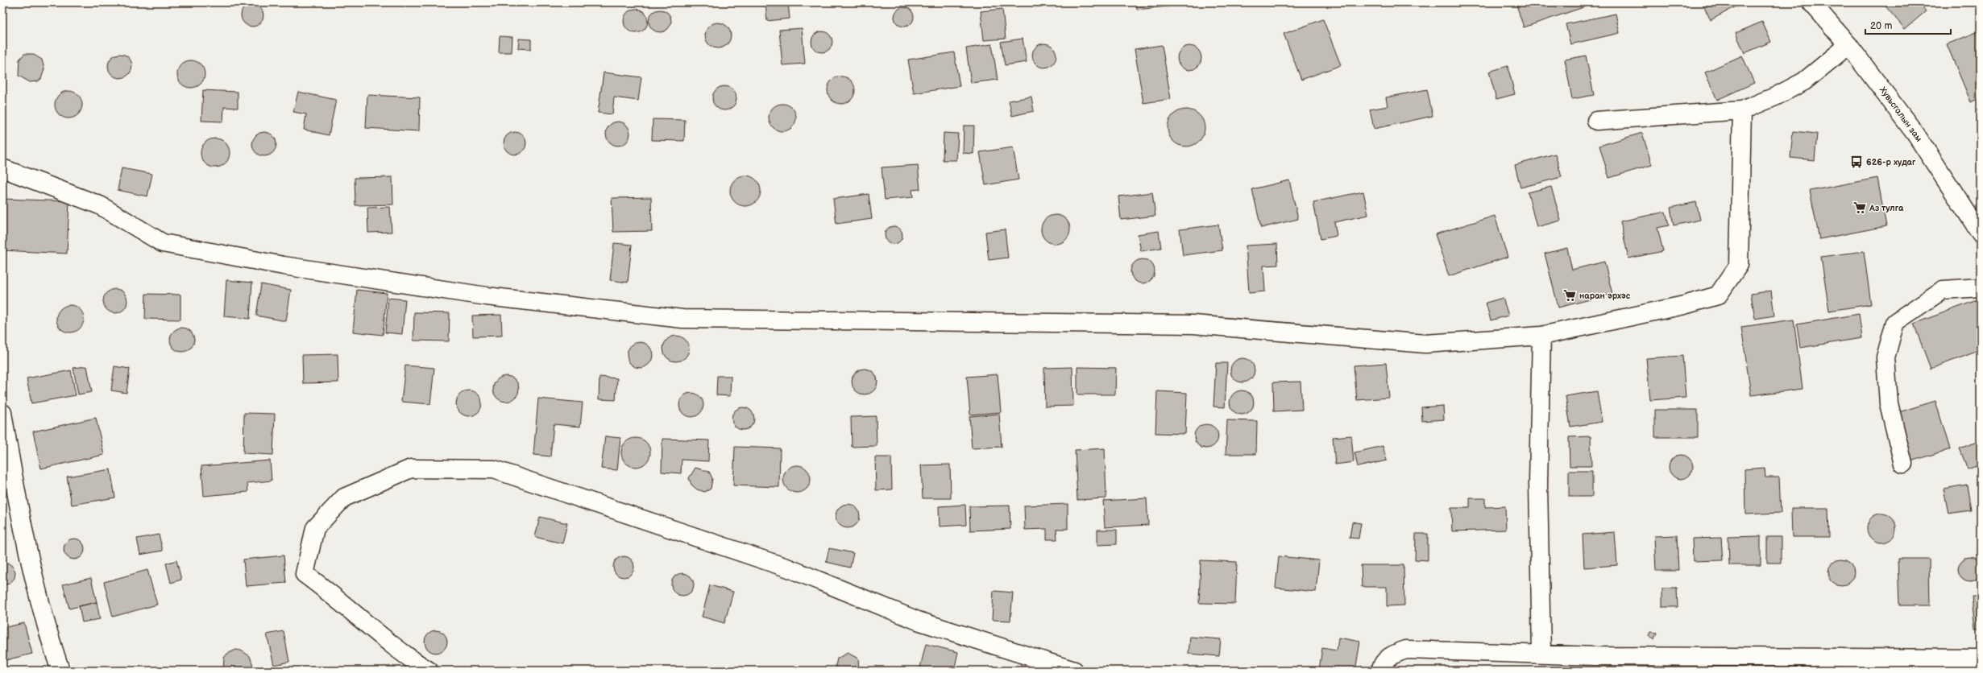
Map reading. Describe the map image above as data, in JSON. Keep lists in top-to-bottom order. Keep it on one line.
{"streets":{"street":["Хувьсгалын зам"]},"places":{"bus stop":["626-р худаг"],"supermarket":["Аз тулга","наран эрхэс"]},"scale_bar":"20 m"}
